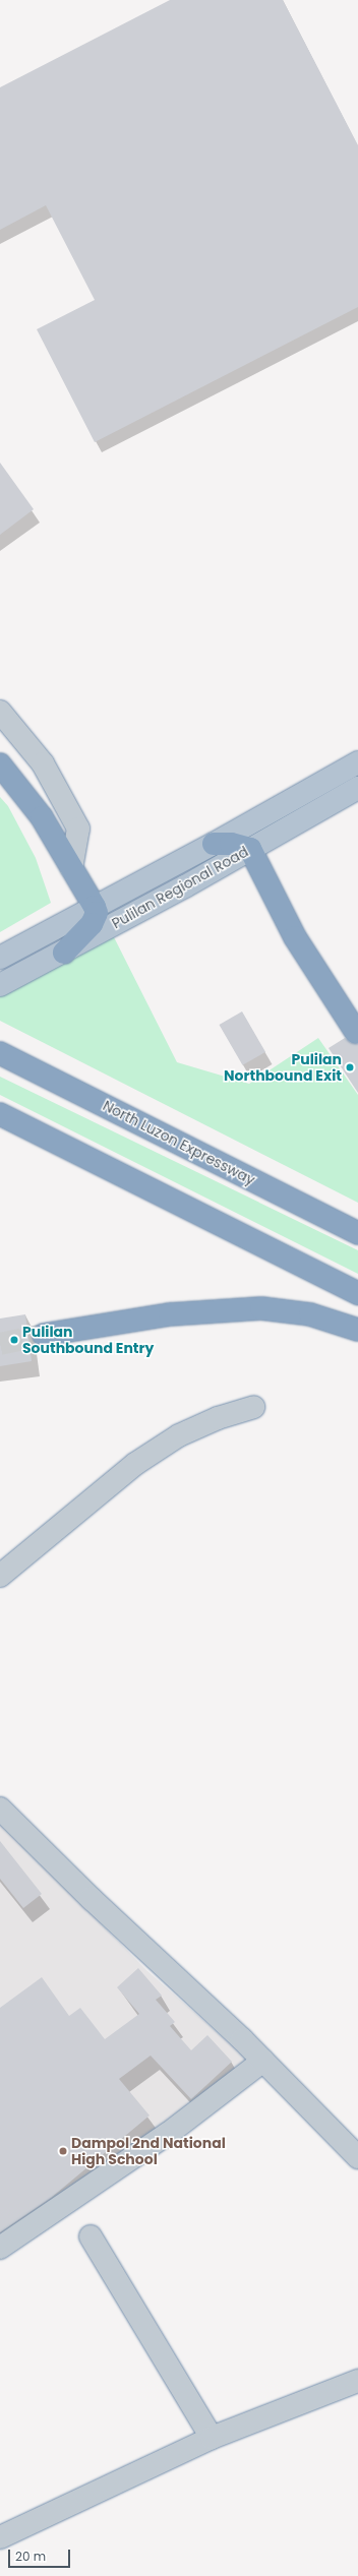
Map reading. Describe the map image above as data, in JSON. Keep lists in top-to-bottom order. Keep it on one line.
{"streets":{"highway":["North Luzon Expressway"],"main road":["Pulilan Regional Road"]},"places":["Pulilan Northbound Exit","Pulilan Southbound Entry","Dampol 2nd National High School"],"scale_bar":"20 m"}
